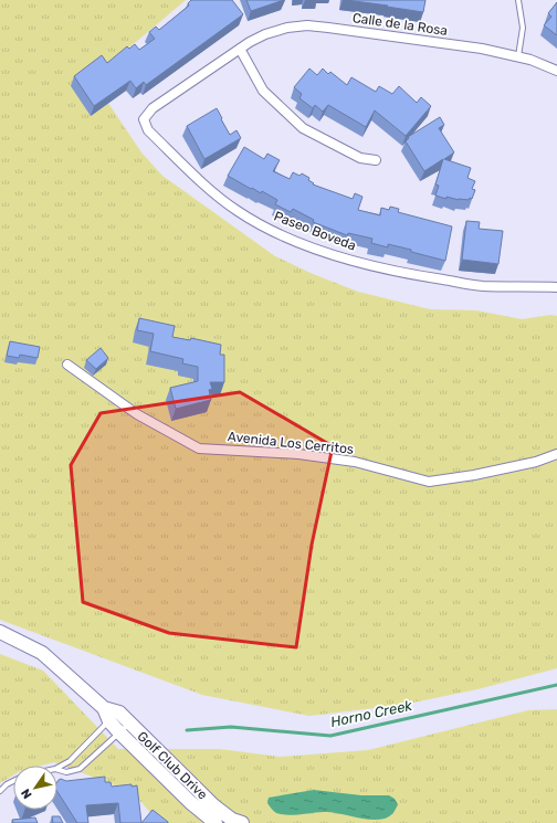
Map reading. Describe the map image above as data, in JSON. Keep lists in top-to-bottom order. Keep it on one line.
{"streets":{"street":["Calle de la Rosa","Paseo Boveda","Avenida Los Cerritos","Golf Club Drive"]},"crossings":[["Calle de la Rosa","Paseo Boveda"]],"water":["Horno Creek"],"north":"bottom left"}
